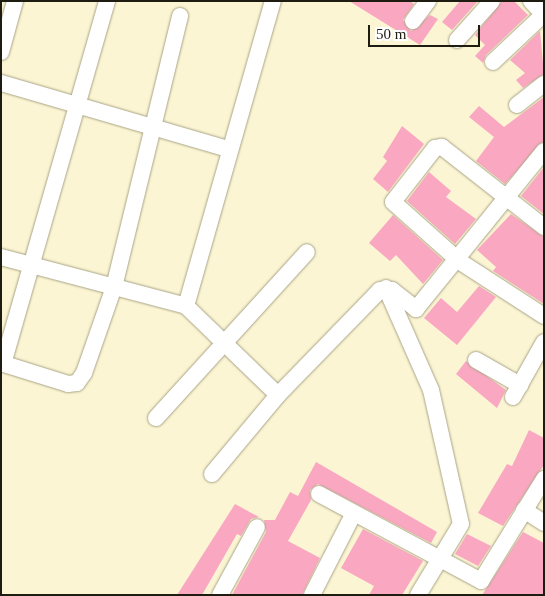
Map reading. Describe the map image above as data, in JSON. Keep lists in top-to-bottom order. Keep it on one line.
{"scale_bar":"50 m"}
